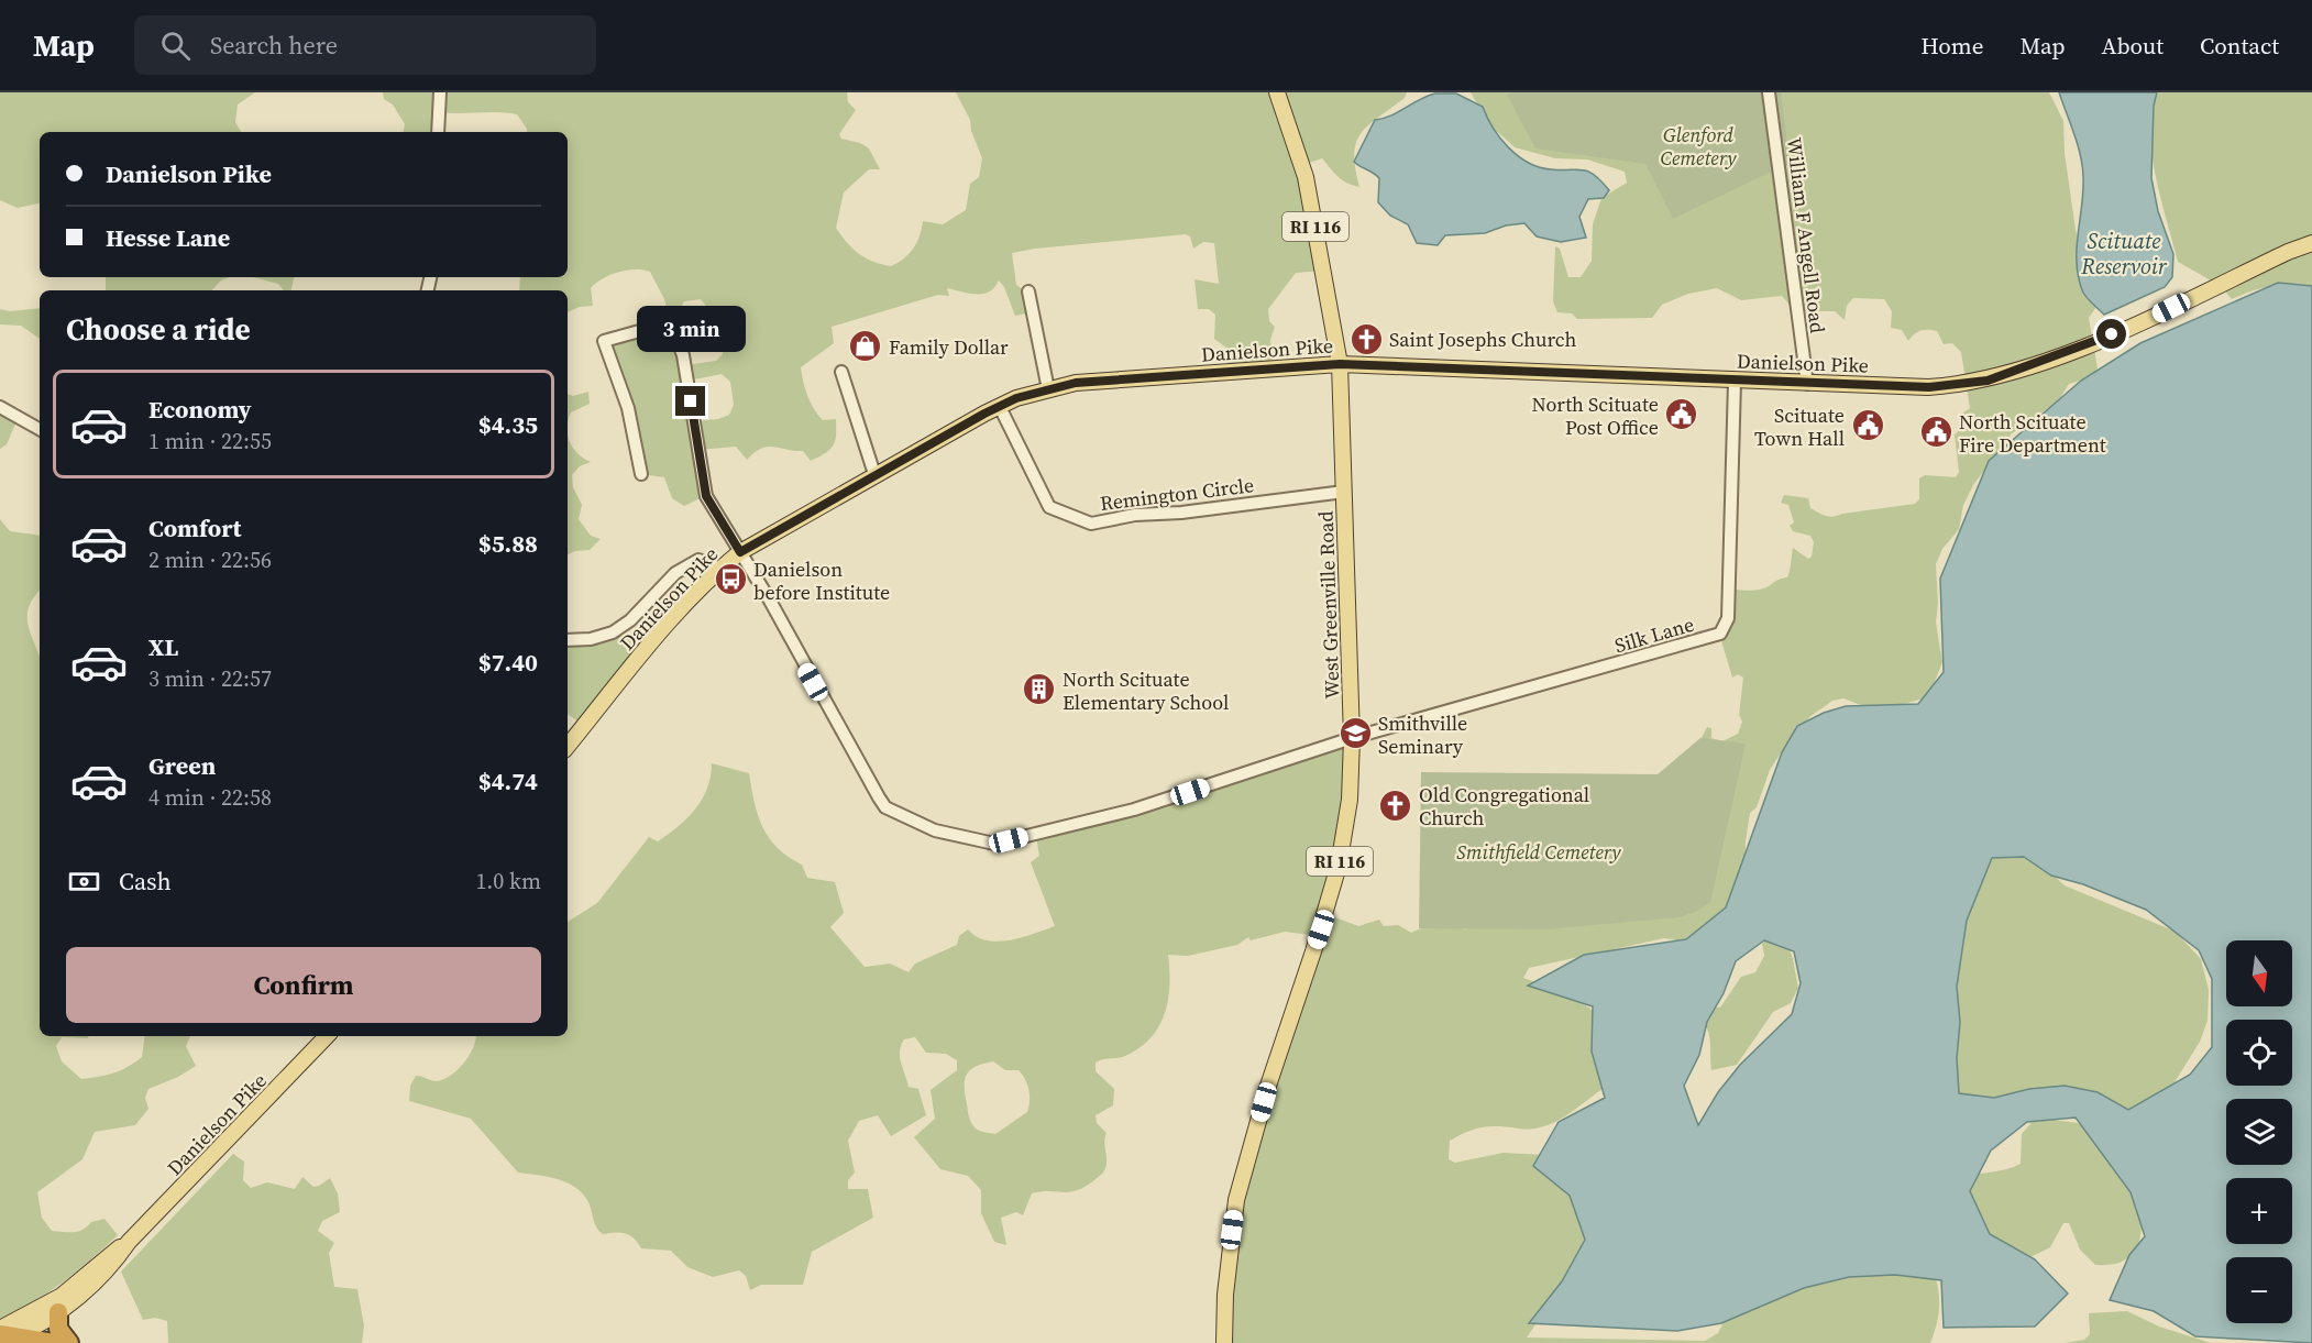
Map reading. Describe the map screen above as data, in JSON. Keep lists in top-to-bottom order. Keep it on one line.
{"streets":{"main road":["RI 116","Danielson Pike","West Greenville Road"],"street":["William F Angell Road","Remington Circle","Silk Lane"]},"crossings":[["RI 116","Danielson Pike"],["RI 116","West Greenville Road"],["William F Angell Road","Danielson Pike"],["Danielson Pike","Remington Circle"],["Danielson Pike","West Greenville Road"],["Danielson Pike","Silk Lane"],["Remington Circle","West Greenville Road"],["West Greenville Road","Silk Lane"]],"water":["Scituate Reservoir"],"parks":["Glenford Cemetery","Smithfield Cemetery"],"places":{"church":["Saint Josephs Church","Old Congregational Church"],"shop":["Family Dollar"],"public building":["North Scituate Post Office","Scituate Town Hall","North Scituate Fire Department"],"bus stop":["Danielson before Institute"],"building":["North Scituate Elementary School"],"school or university":["Smithville Seminary"]},"north":"bottom","page":{"header":"Map","search":"Search here","nav":["Home","Map","About","Contact"],"banner":["Danielson Pike","Hesse Lane"],"heading":"Choose a ride","bubble":"3 min","list":[{"name":"Economy","note":"1 min · 22:55","value":"$4.35"},{"name":"Comfort","note":"2 min · 22:56","value":"$5.88"},{"name":"XL","note":"3 min · 22:57","value":"$7.40"},{"name":"Green","note":"4 min · 22:58","value":"$4.74"}],"pay":["Cash","1.0 km"],"buttons":"Confirm","map_buttons":["+","−"]}}
